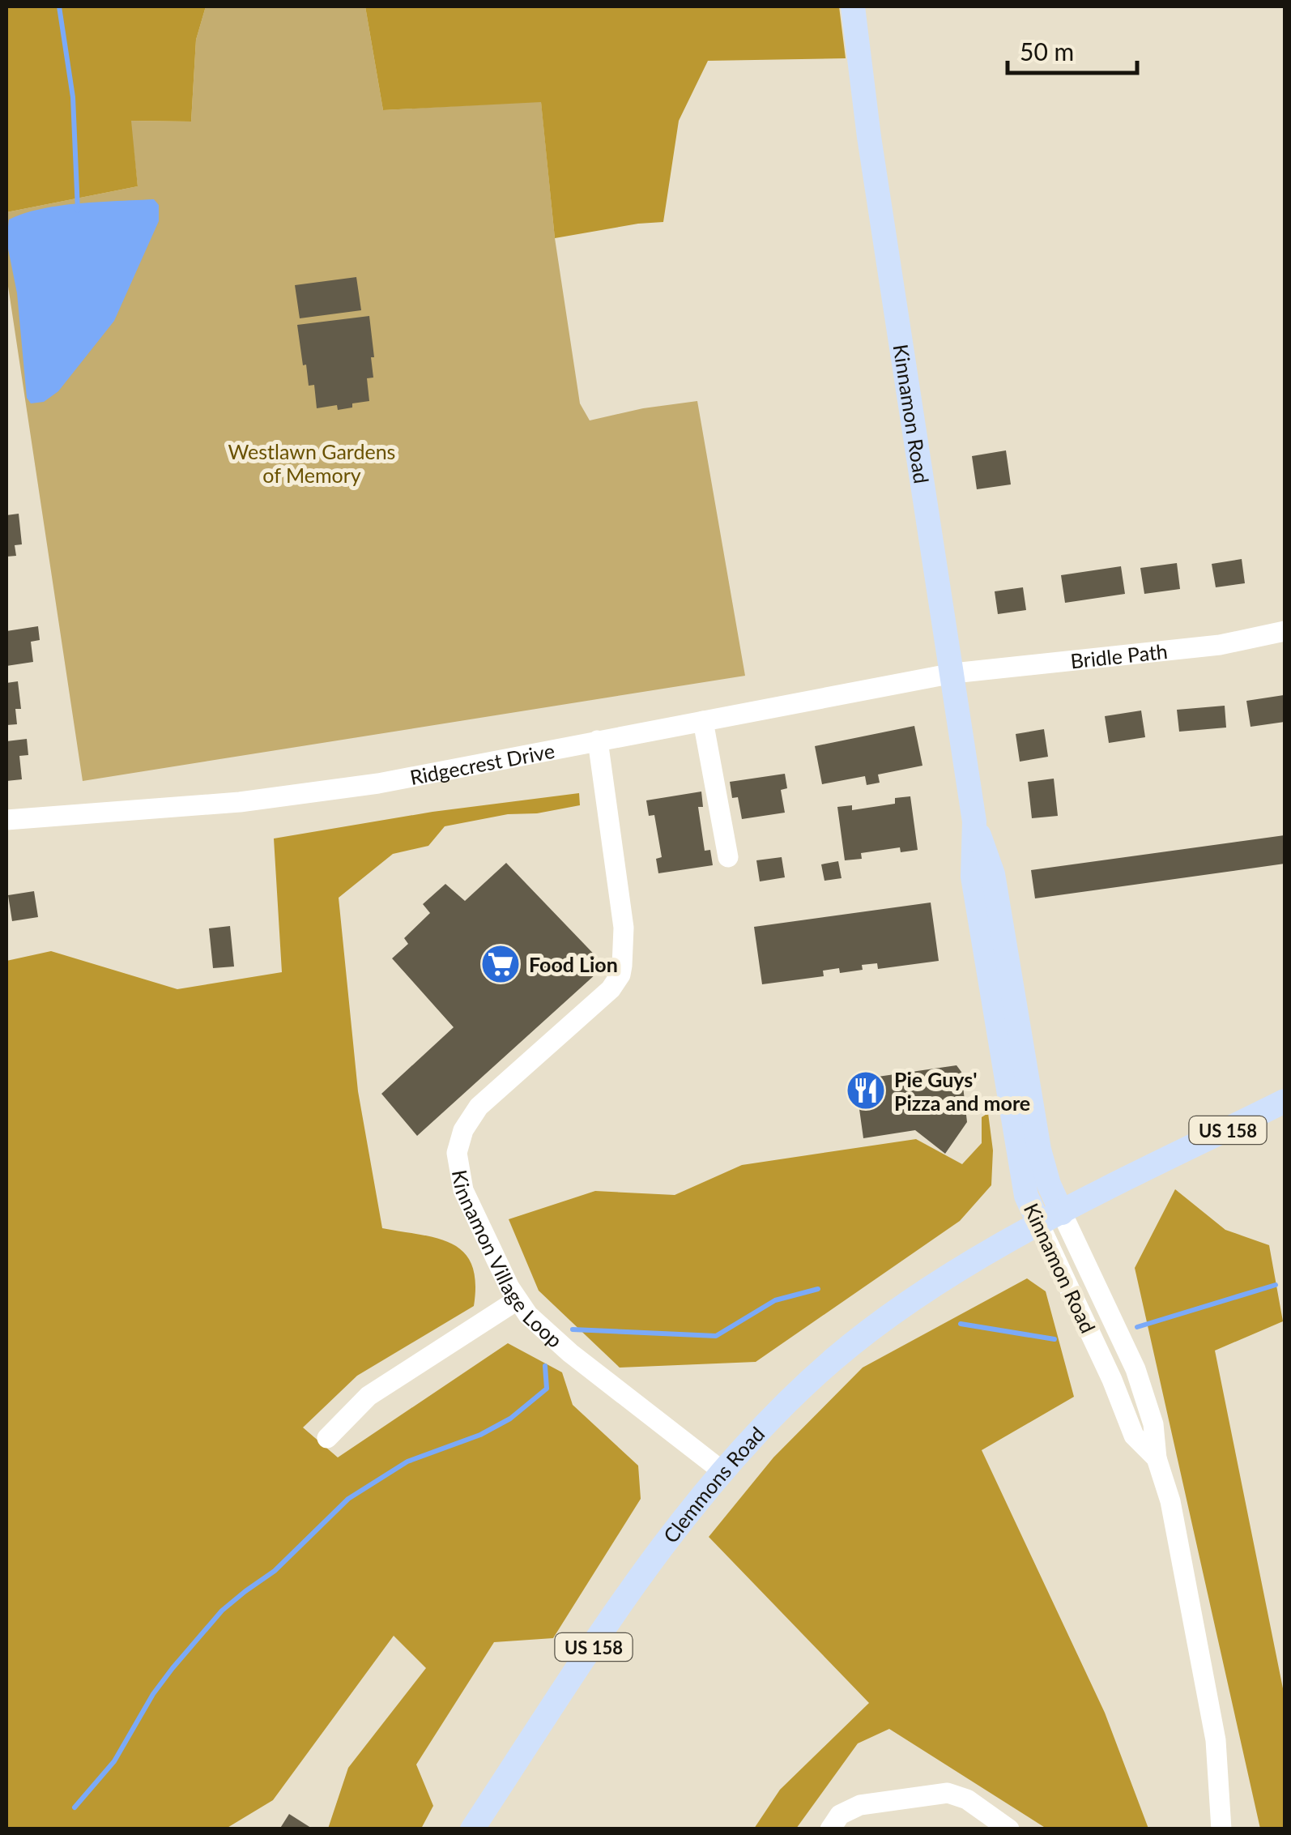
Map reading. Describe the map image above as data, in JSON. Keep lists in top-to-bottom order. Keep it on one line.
{"streets":{"main road":["Kinnamon Road","US 158","Clemmons Road"],"street":["Bridle Path","Ridgecrest Drive","Kinnamon Village Loop"]},"crossings":[["Kinnamon Road","Bridle Path"],["Kinnamon Road","Ridgecrest Drive"],["Kinnamon Road","US 158"],["Kinnamon Road","Clemmons Road"],["Bridle Path","Ridgecrest Drive"],["Ridgecrest Drive","Kinnamon Village Loop"],["US 158","Clemmons Road"],["Kinnamon Village Loop","Clemmons Road"]],"parks":["Westlawn Gardens of Memory"],"places":{"supermarket":["Food Lion"],"restaurant":["Pie Guys' Pizza and more"]},"scale_bar":"50 m"}
